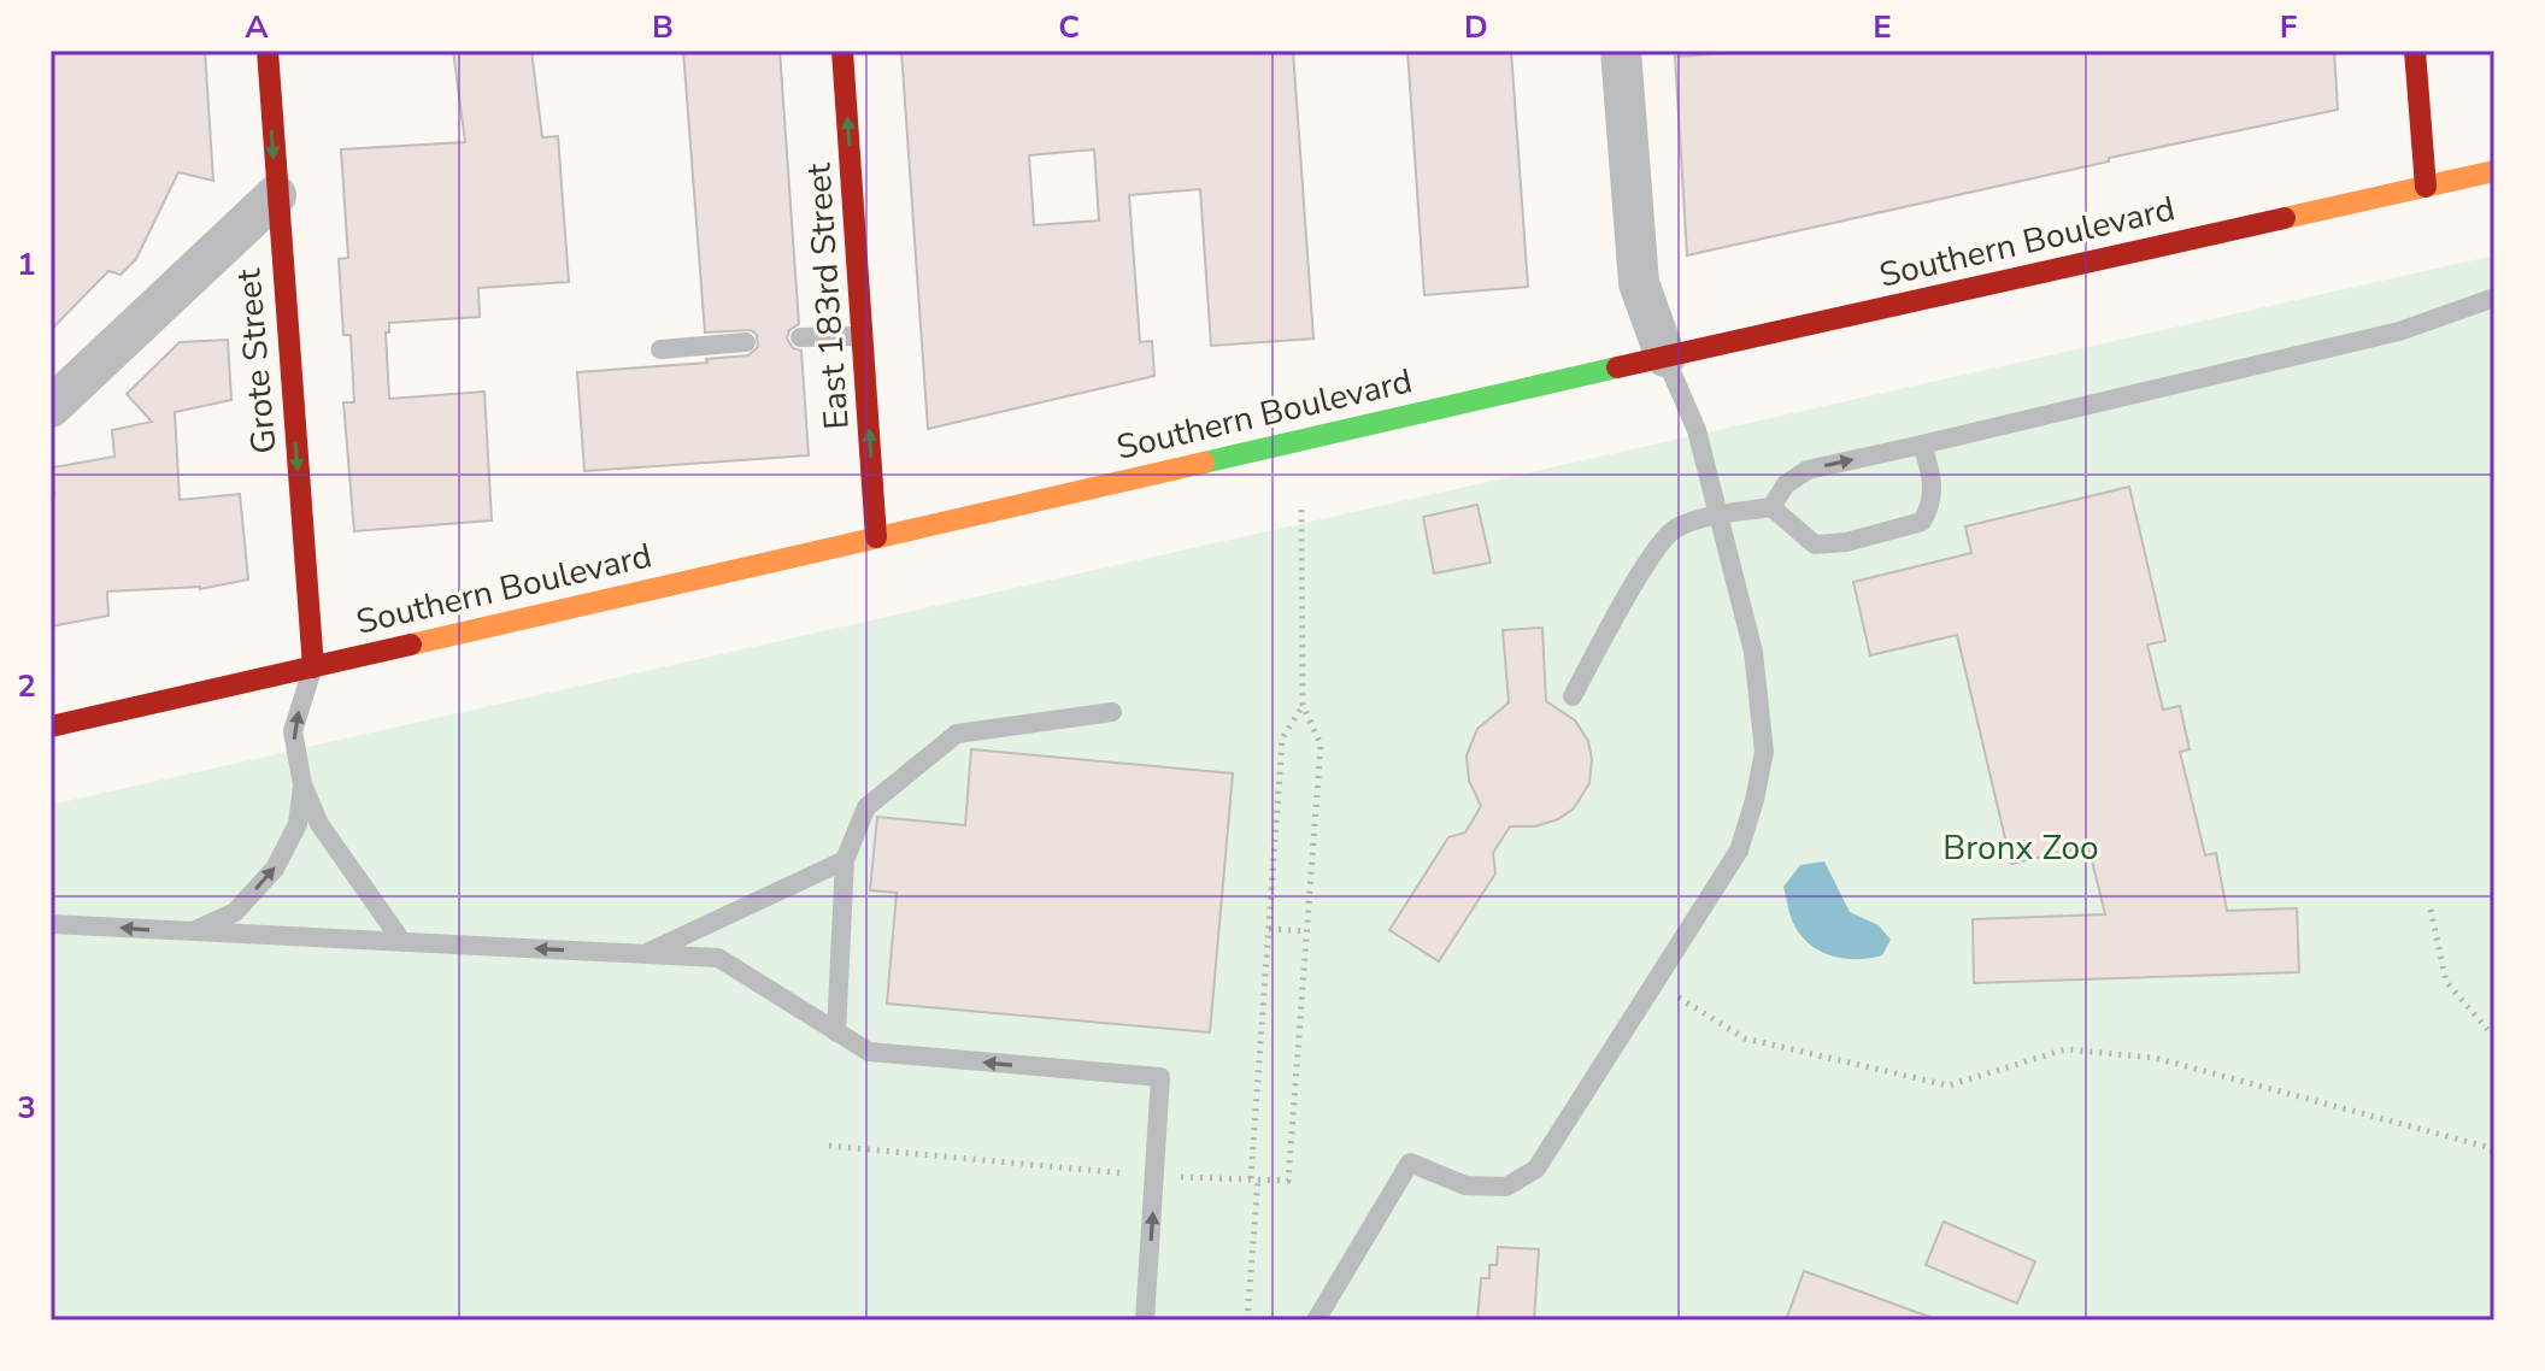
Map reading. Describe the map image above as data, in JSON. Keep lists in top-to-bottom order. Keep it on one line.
{"streets":{"main road":["Southern Boulevard","East 183rd Street","Grote Street"]},"crossings":[["Southern Boulevard","East 183rd Street"],["Southern Boulevard","Grote Street"]],"one_way":["East 183rd Street","Grote Street"],"parks":["Bronx Zoo"],"grid":{"columns":["A","B","C","D","E","F"],"rows":["1","2","3"]}}
